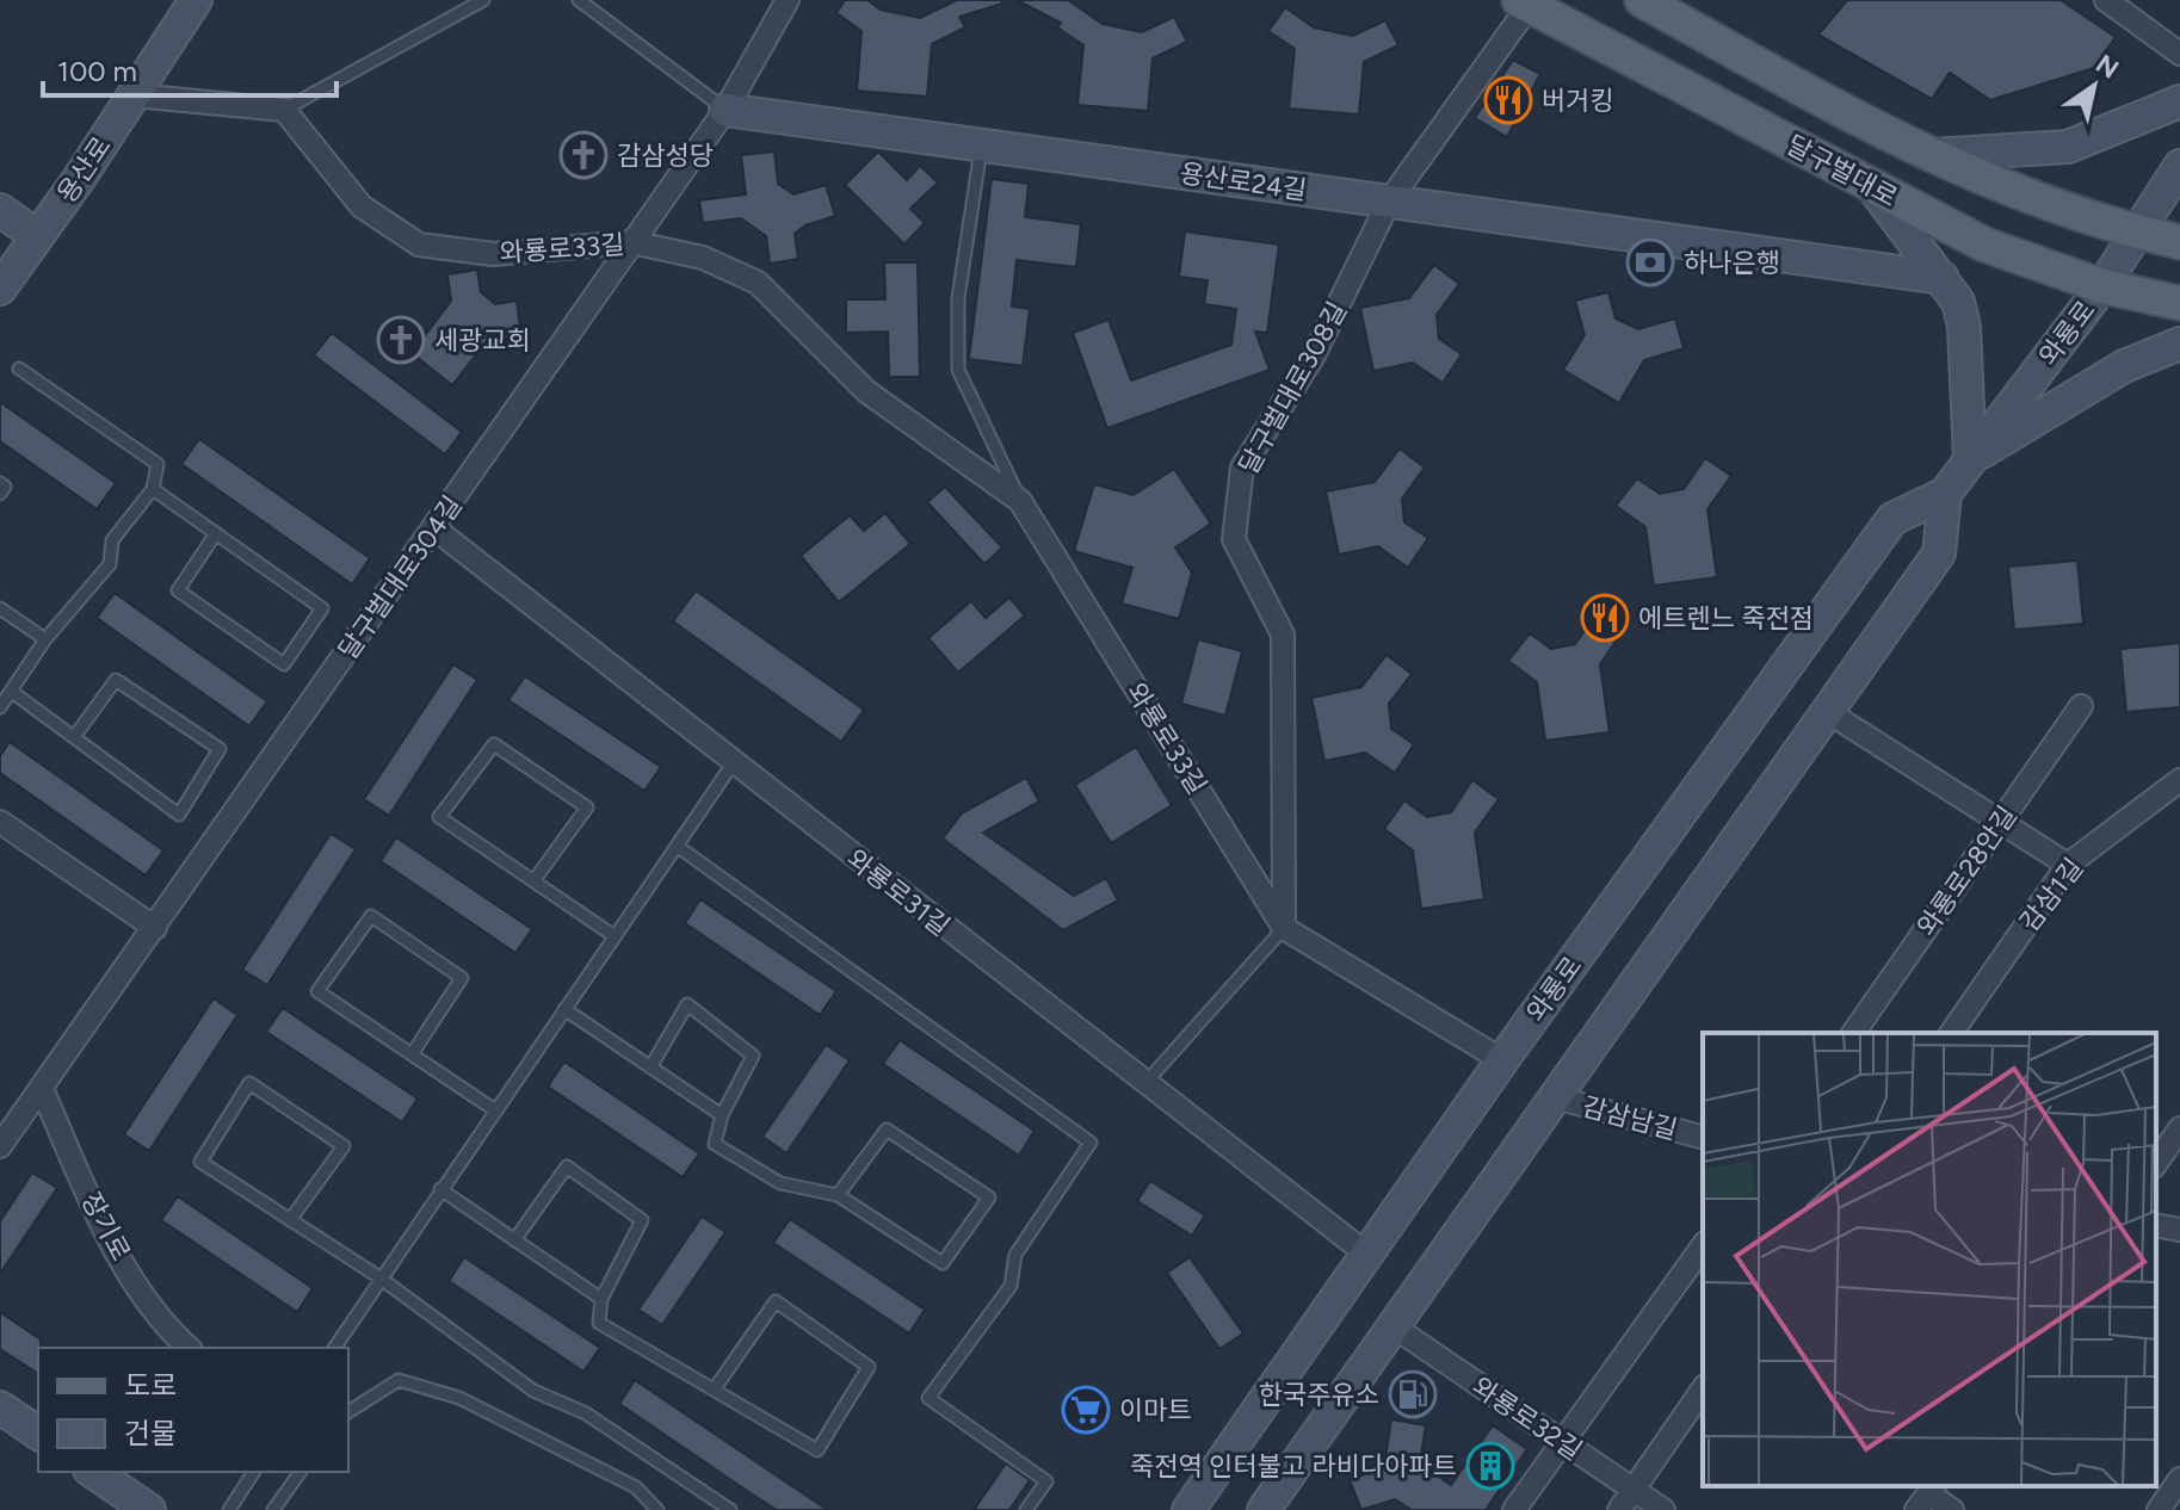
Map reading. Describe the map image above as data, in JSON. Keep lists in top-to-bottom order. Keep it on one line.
{"streets":{"main road":["용산로","달구벌대로","용산로24길","와룡로"],"street":["와룡로33길","달구벌대로308길","달구벌대로304길","와룡로28안길","와룡로31길","감삼1길","감삼남길","장기로","와룡로32길"]},"crossings":[["달구벌대로","와룡로"],["달구벌대로","달구벌대로308길"],["용산로24길","와룡로33길"],["용산로24길","달구벌대로308길"],["용산로24길","달구벌대로304길"],["와룡로33길","와룡로"],["와룡로33길","달구벌대로308길"],["와룡로33길","달구벌대로304길"],["와룡로","와룡로31길"],["달구벌대로304길","와룡로31길"],["달구벌대로304길","장기로"]],"places":{"restaurant":["버거킹","에트렌느 죽전점"],"church":["감삼성당","세광교회"],"bank":["하나은행"],"fuel station":["한국주유소"],"supermarket":["이마트"],"building":["죽전역 인터불고 라비다아파트"]},"legend":["도로","건물"],"scale_bar":"100 m","north":"top right"}
